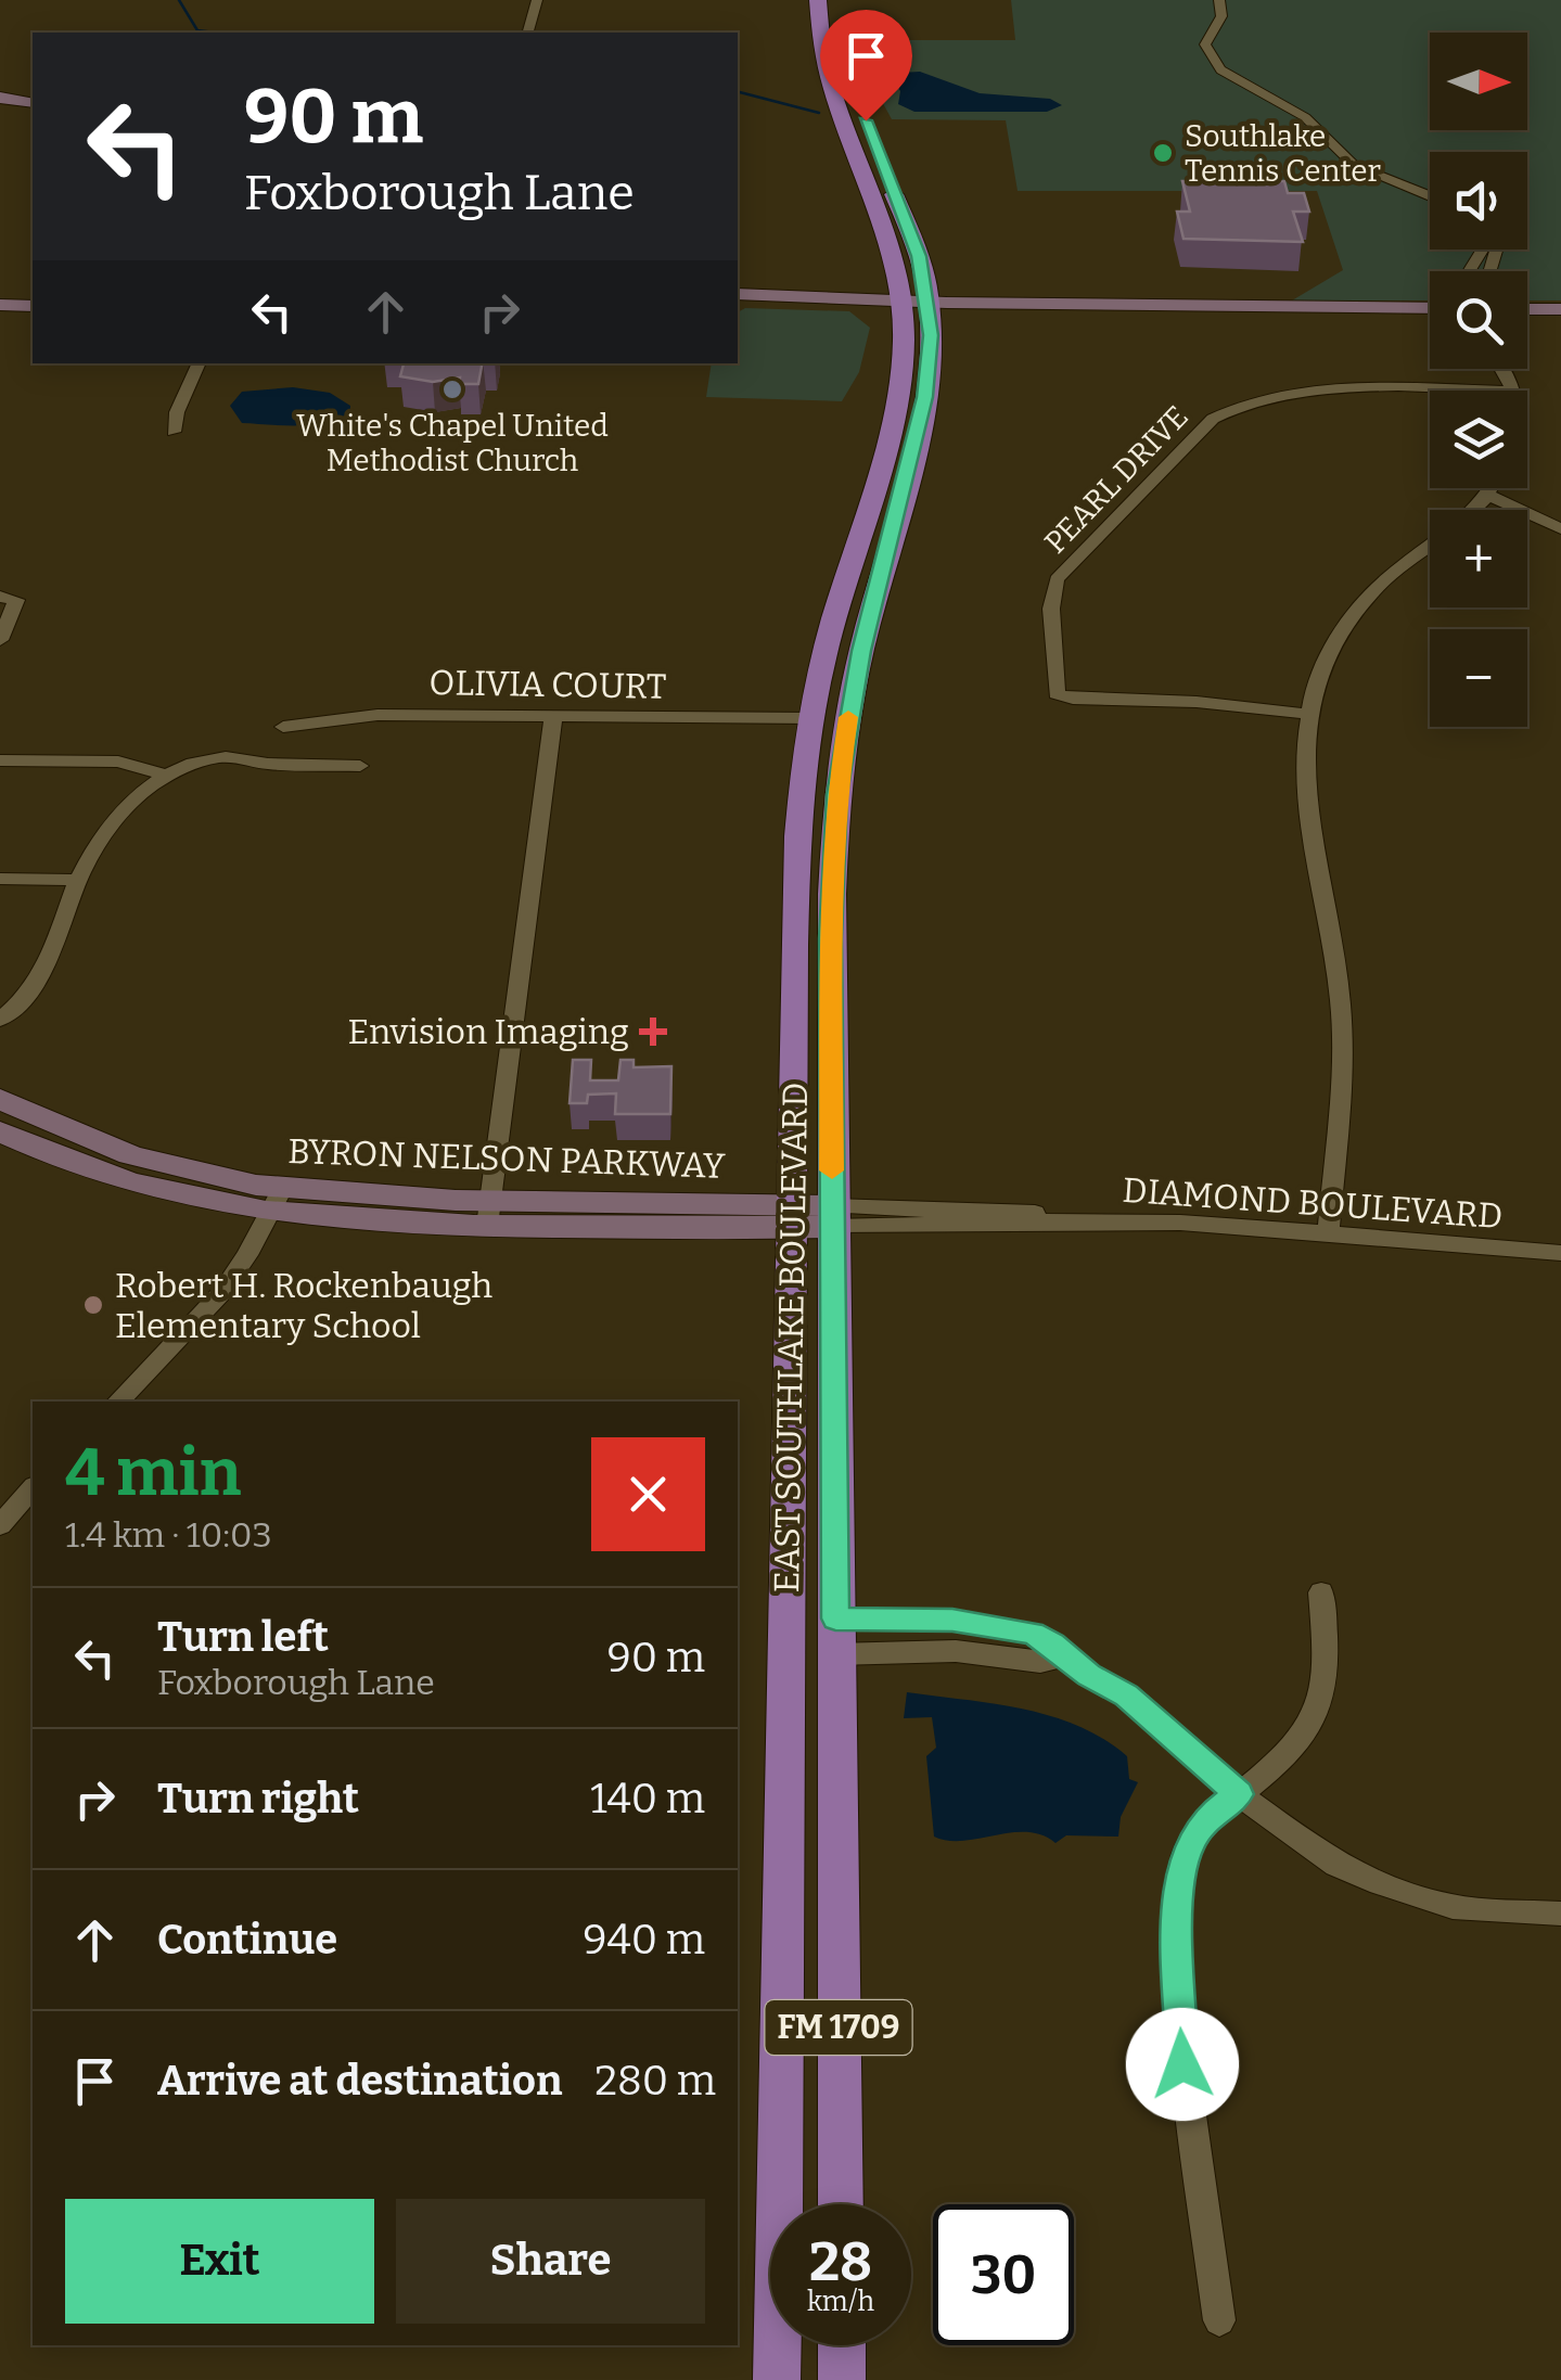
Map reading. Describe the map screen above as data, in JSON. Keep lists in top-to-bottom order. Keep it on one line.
{"streets":{"main road":["BYRON NELSON PARKWAY","EAST SOUTHLAKE BOULEVARD","FM 1709"],"street":["PEARL DRIVE","OLIVIA COURT","DIAMOND BOULEVARD"]},"crossings":[["OLIVIA COURT","EAST SOUTHLAKE BOULEVARD"],["BYRON NELSON PARKWAY","DIAMOND BOULEVARD"],["BYRON NELSON PARKWAY","EAST SOUTHLAKE BOULEVARD"],["DIAMOND BOULEVARD","EAST SOUTHLAKE BOULEVARD"],["EAST SOUTHLAKE BOULEVARD","FM 1709"]],"places":{"other":["Southlake Tennis Center","White's Chapel United Methodist Church","Robert H. Rockenbaugh Elementary School"],"health":["Envision Imaging"]},"north":"right","page":{"map_buttons":["+","−"],"turn":["90 m","Foxborough Lane"],"heading":["4 min","1.4 km · 10:03"],"list":[{"name":"Turn left","note":"Foxborough Lane","value":"90 m"},{"name":"Turn right","value":"140 m"},{"name":"Continue","value":"940 m"},{"name":"Arrive at destination","value":"280 m"}],"buttons":["Exit","Share"],"speed":"28 km/h","limit":"30"}}
